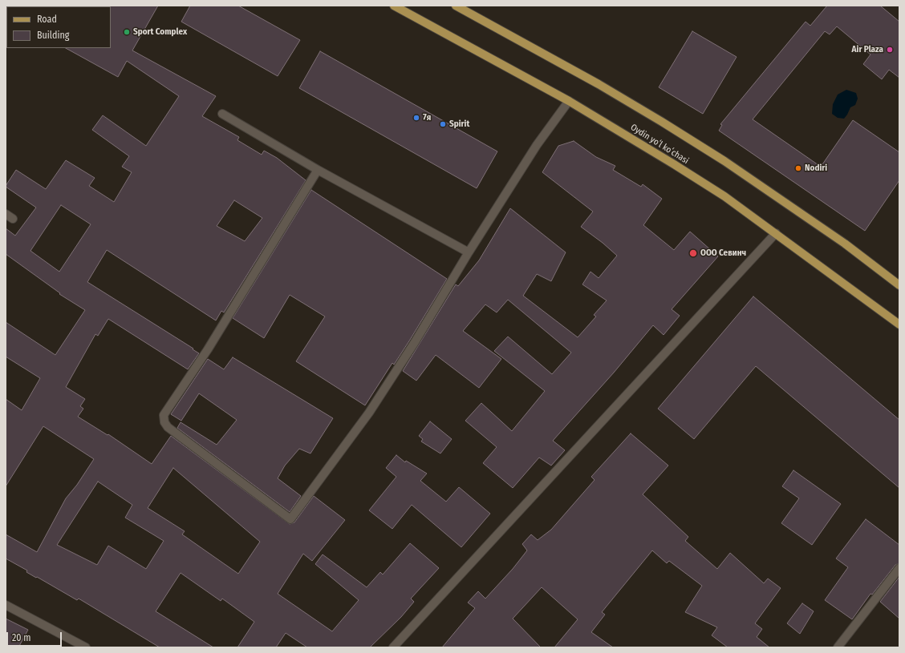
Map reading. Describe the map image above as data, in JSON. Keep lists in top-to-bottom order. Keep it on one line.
{"streets":{"main road":["Oydin yoʻl koʻchasi"]},"places":["Sport Complex","Air Plaza","7я","Spirit","Nodiri","ООО Севинч"],"legend":["Road","Building"],"scale_bar":"20 m"}
